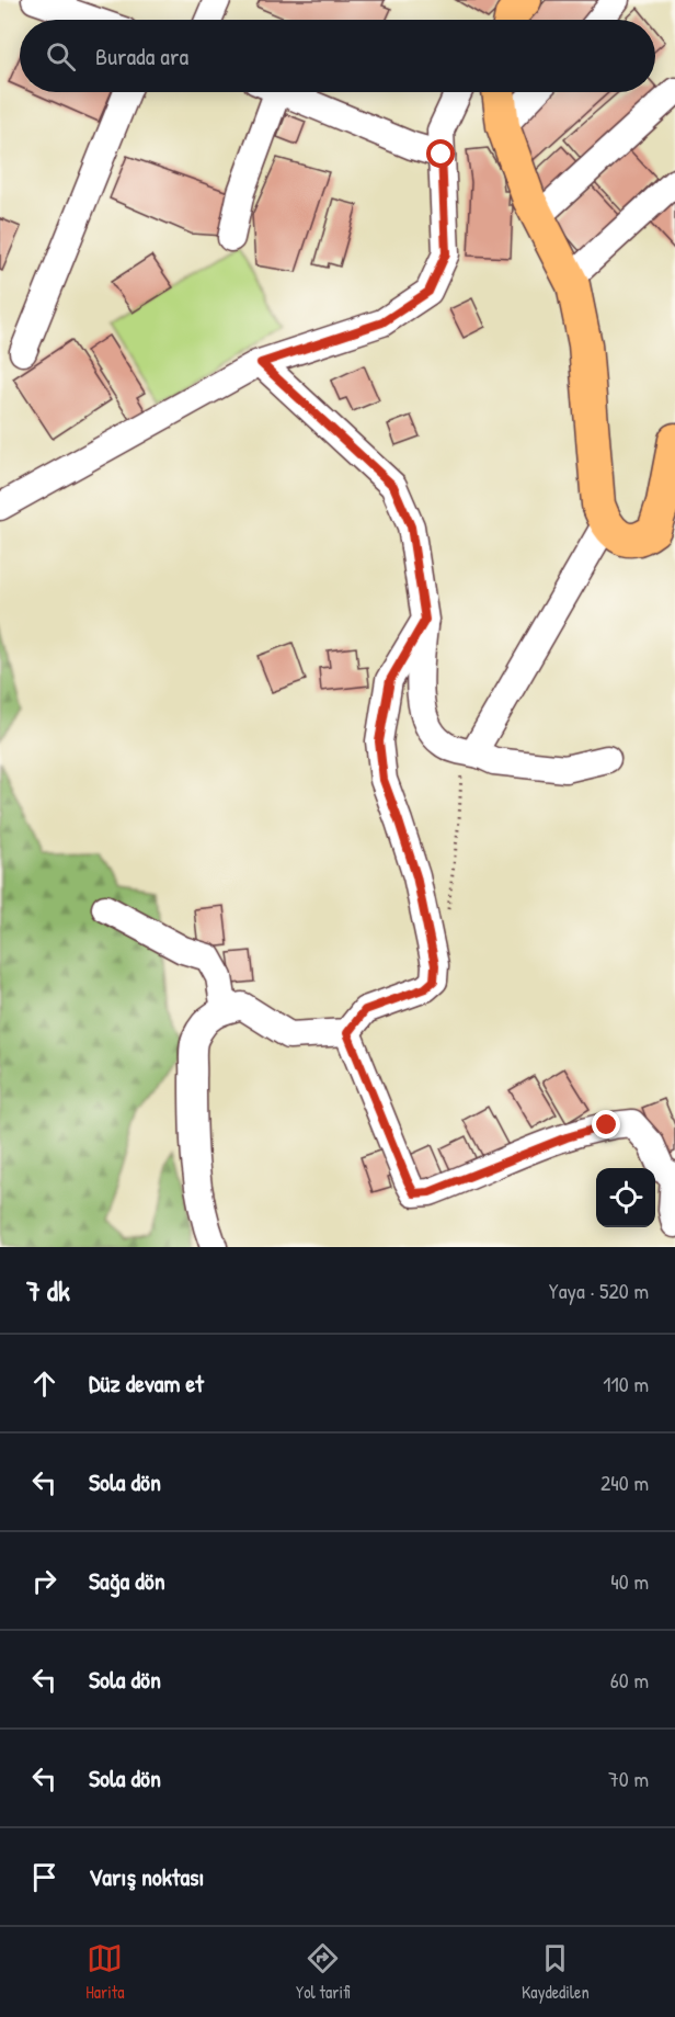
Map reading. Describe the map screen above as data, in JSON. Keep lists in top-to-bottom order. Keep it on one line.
{"page":{"search":"Burada ara","heading":["7 dk","Yaya · 520 m"],"list":[["Düz devam et","110 m"],["Sola dön","240 m"],["Sağa dön","40 m"],["Sola dön","60 m"],["Sola dön","70 m"],"Varış noktası"],"nav":["Harita","Yol tarifi","Kaydedilen"]}}
